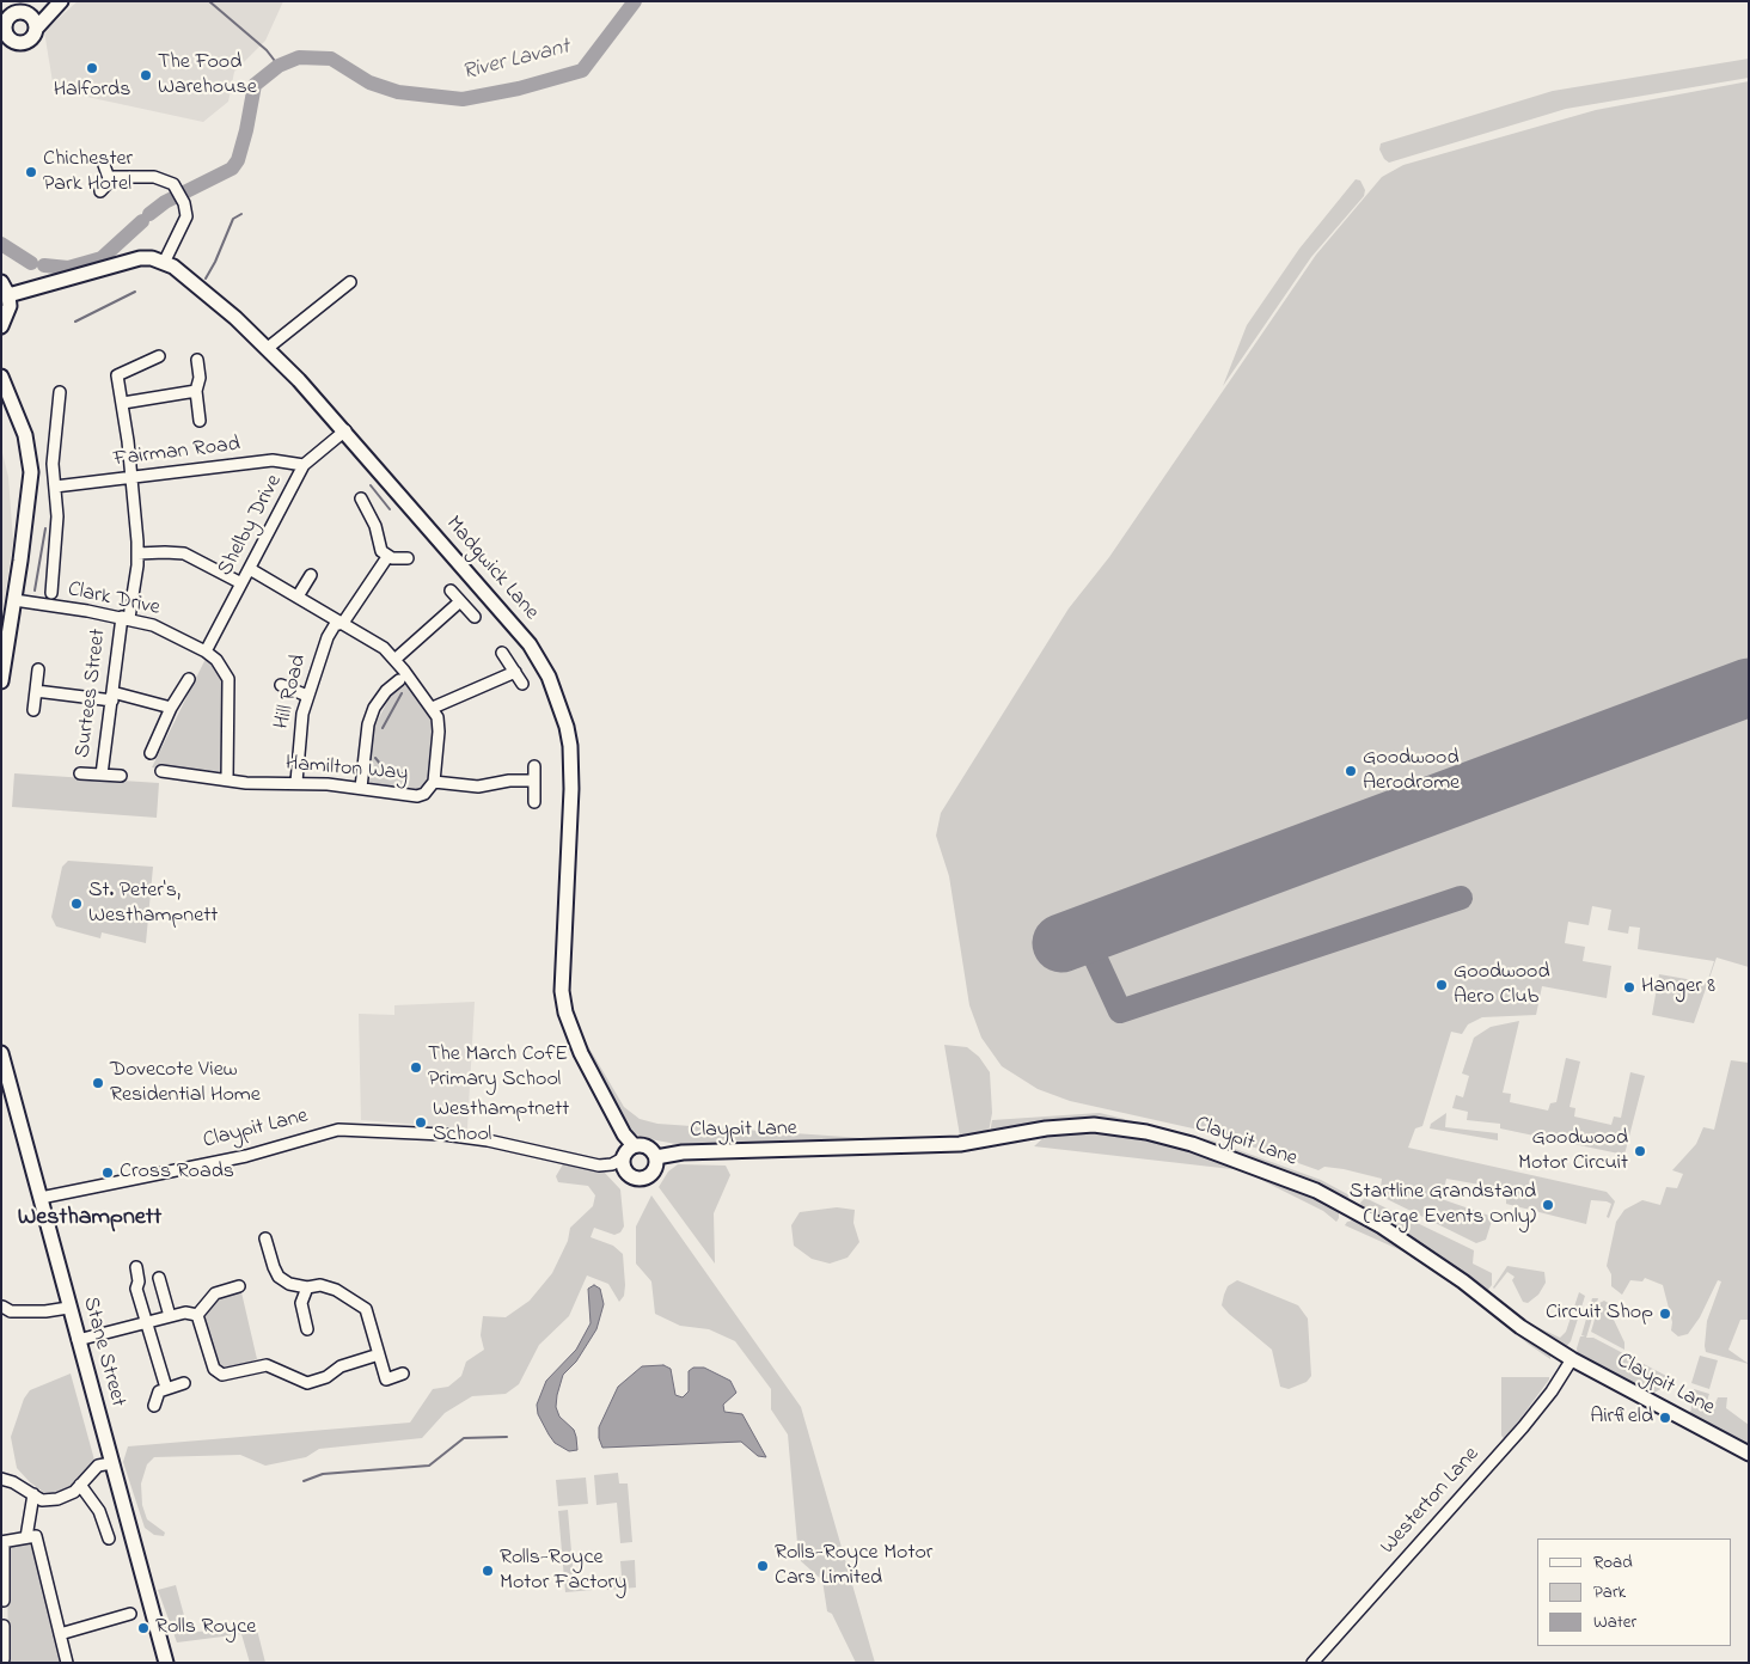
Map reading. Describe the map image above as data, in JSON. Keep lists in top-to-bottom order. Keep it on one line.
{"streets":{"street":["Fairman Road","Shelby Drive","Madgwick Lane","Clark Drive","Hill Road","Surtees Street","Hamilton Way","Claypit Lane","Stane Street","Westerton Lane"]},"crossings":[["Fairman Road","Shelby Drive"],["Fairman Road","Surtees Street"],["Shelby Drive","Madgwick Lane"],["Shelby Drive","Clark Drive"],["Shelby Drive","Hamilton Way"],["Madgwick Lane","Claypit Lane"],["Clark Drive","Surtees Street"],["Clark Drive","Hamilton Way"],["Hill Road","Hamilton Way"],["Claypit Lane","Stane Street"],["Claypit Lane","Westerton Lane"]],"districts":["Westhampnett"],"water":["River Lavant"],"places":["Halfords","The Food Warehouse","Chichester Park Hotel","Goodwood Aerodrome","St. Peter's, Westhampnett","Goodwood Aero Club","Hanger 8","The March CofE Primary School","Dovecote View Residential Home","Westhamptnett School","Goodwood Motor Circuit","Cross Roads","Startline Grandstand (Large Events Only)","Circuit Shop","Airfield","Rolls-Royce Motor Cars Limited","Rolls-Royce Motor Factory","Rolls Royce"],"legend":["Road","Park","Water"]}
